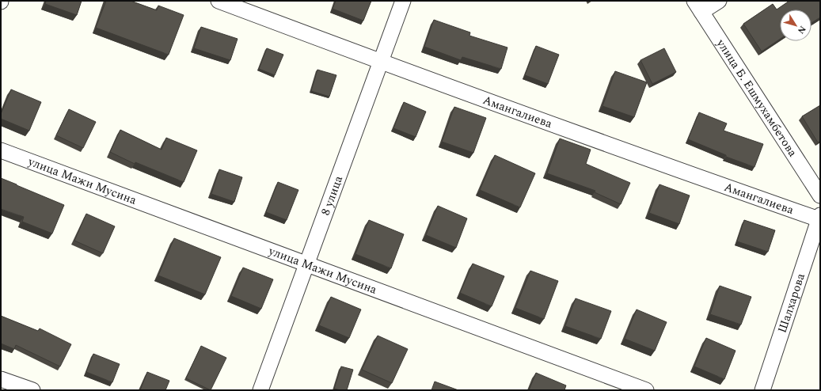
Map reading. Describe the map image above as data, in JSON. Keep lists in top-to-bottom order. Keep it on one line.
{"streets":{"street":["улица Б. Ешмухамбетова","Амангалиева","улица Мажи Мусина","8 улица","Шалхарова"]},"crossings":[["Амангалиева","8 улица"],["Амангалиева","Шалхарова"],["улица Мажи Мусина","8 улица"]],"north":"bottom right"}
